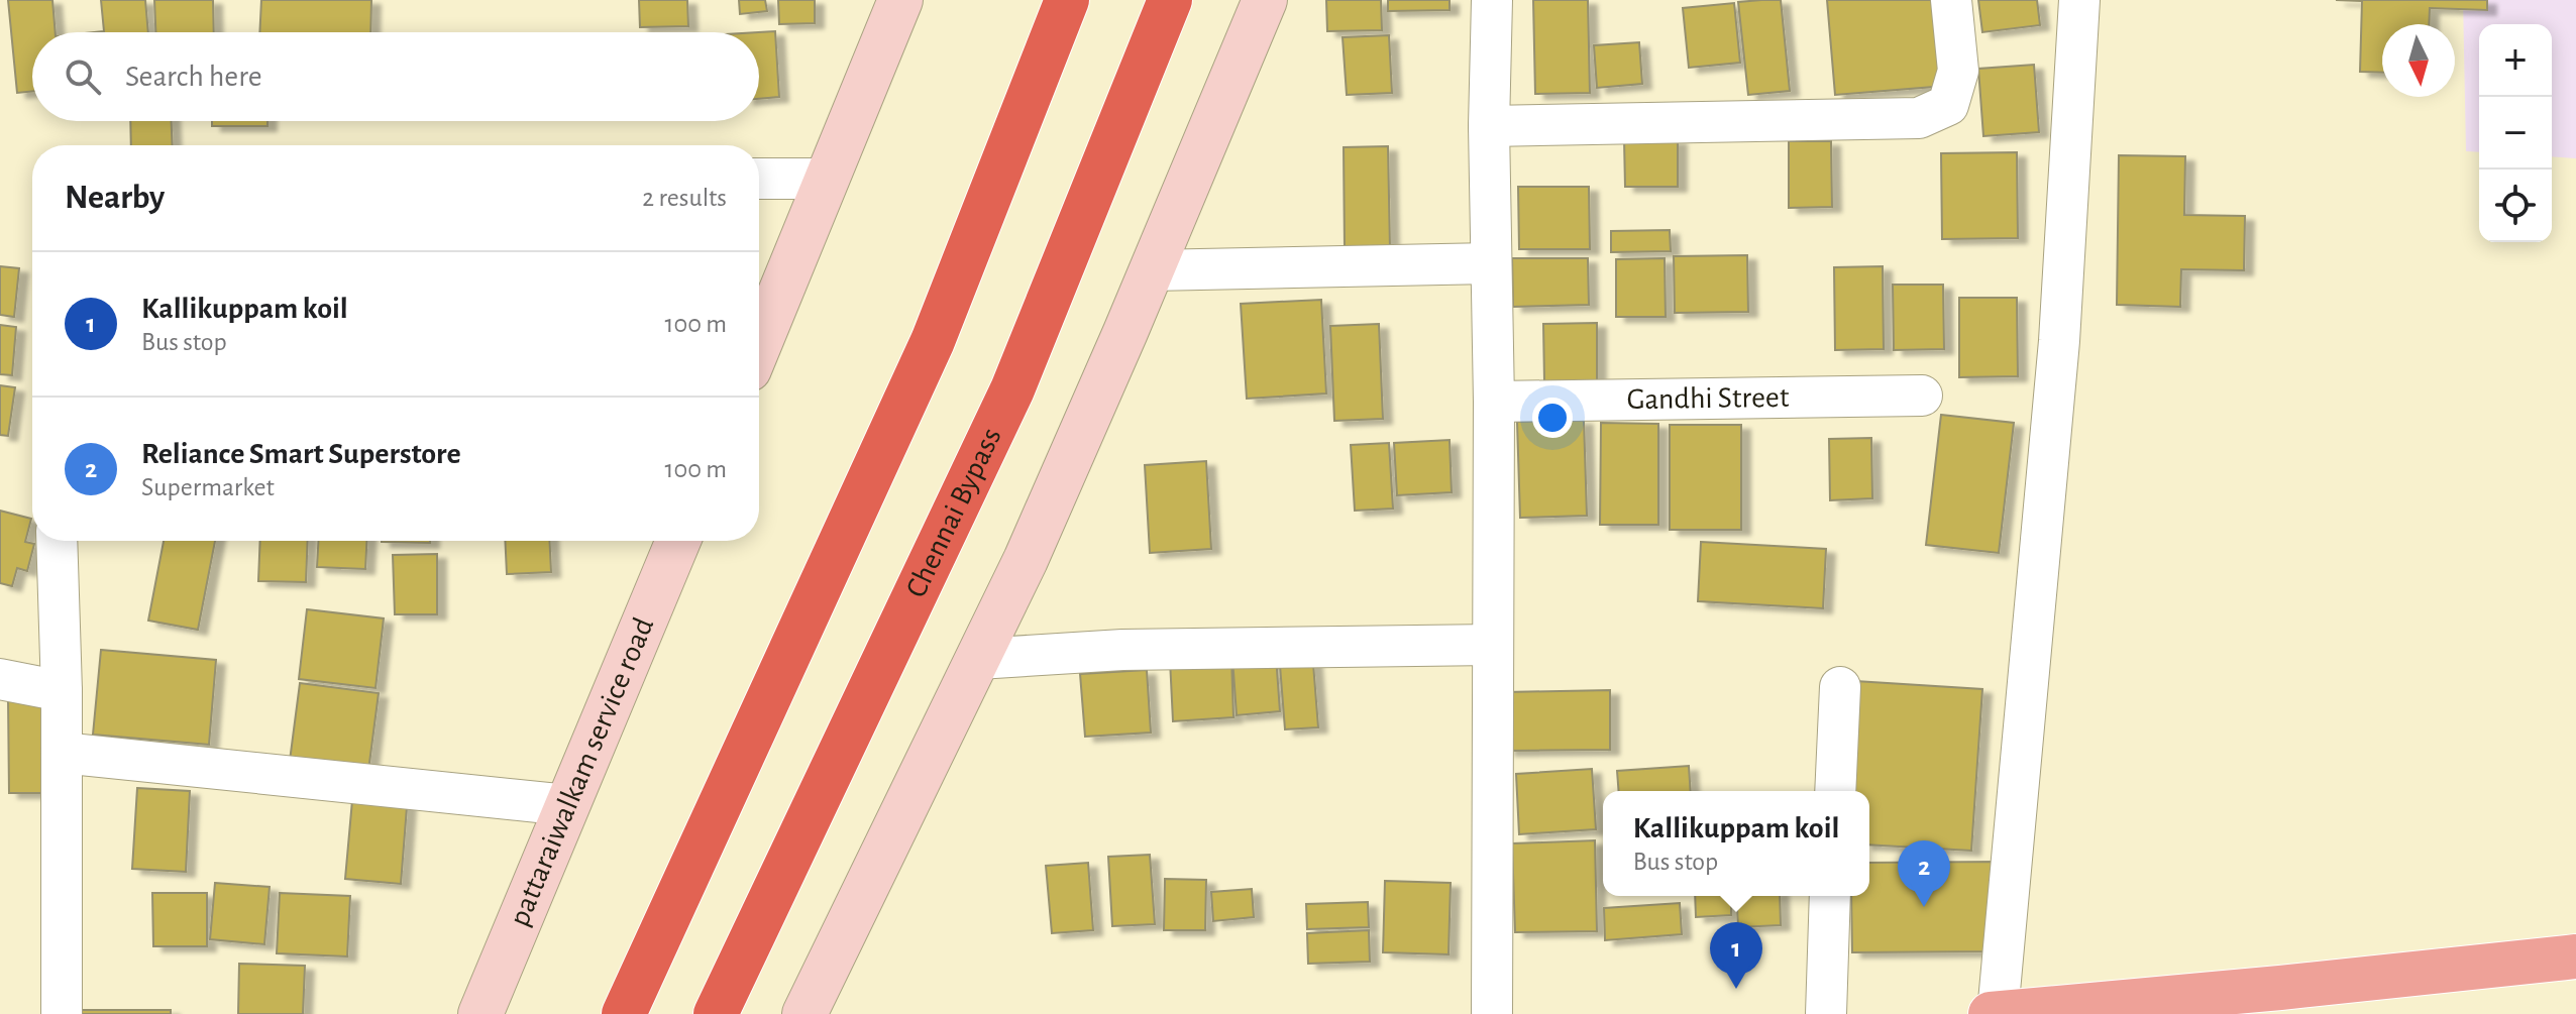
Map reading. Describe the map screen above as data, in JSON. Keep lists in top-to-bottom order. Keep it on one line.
{"streets":{"highway":["Chennai Bypass"],"street":["Gandhi Street","pattaraiwalkam service road"]},"north":"bottom","page":{"map_buttons":["+","−"],"search":"Search here","heading":["Nearby","2 results"],"list":[{"mark":"1","name":"Kallikuppam koil","note":"Bus stop","value":"100 m"},{"mark":"2","name":"Reliance Smart Superstore","note":"Supermarket","value":"100 m"}],"popup":["Kallikuppam koil","Bus stop"],"pins":["2","1"]}}
